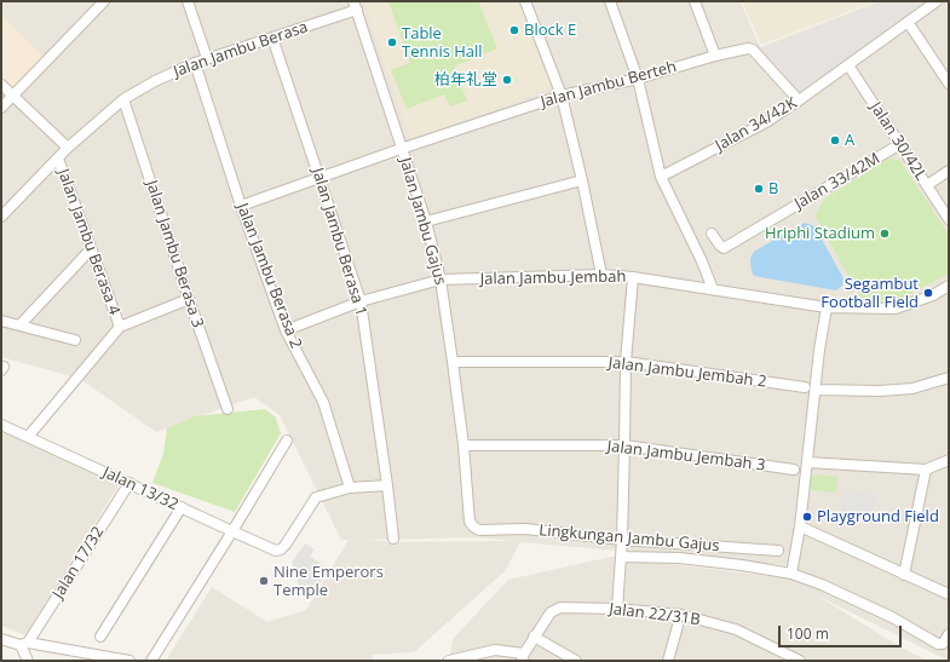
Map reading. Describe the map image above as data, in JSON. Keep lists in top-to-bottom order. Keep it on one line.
{"streets":{"street":["Jalan Jambu Berasa","Jalan Jambu Berteh","Jalan 34/42K","Jalan 30/42L","Jalan 33/42M","Jalan Jambu Gajus","Jalan Jambu Berasa 4","Jalan Jambu Berasa 1","Jalan Jambu Berasa 3","Jalan Jambu Berasa 2","Jalan Jambu Jembah","Jalan Jambu Jembah 2","Jalan Jambu Jembah 3","Jalan 13/32","Lingkungan Jambu Gajus","Jalan 17/32","Jalan 22/31B"]},"crossings":[["Jalan Jambu Berasa","Jalan Jambu Gajus"],["Jalan Jambu Berasa","Jalan Jambu Berasa 4"],["Jalan Jambu Berasa","Jalan Jambu Berasa 1"],["Jalan Jambu Berasa","Jalan Jambu Berasa 3"],["Jalan Jambu Berasa","Jalan Jambu Berasa 2"],["Jalan Jambu Berteh","Jalan 34/42K"],["Jalan Jambu Berteh","Jalan Jambu Gajus"],["Jalan Jambu Berteh","Jalan Jambu Berasa 1"],["Jalan Jambu Berteh","Jalan Jambu Berasa 2"],["Jalan 34/42K","Jalan 30/42L"],["Jalan 30/42L","Jalan 33/42M"],["Jalan Jambu Gajus","Jalan Jambu Jembah"],["Jalan Jambu Gajus","Jalan Jambu Jembah 2"],["Jalan Jambu Gajus","Jalan Jambu Jembah 3"],["Jalan Jambu Gajus","Lingkungan Jambu Gajus"],["Jalan Jambu Berasa 1","Jalan Jambu Jembah"],["Jalan Jambu Berasa 2","Jalan Jambu Jembah"],["Jalan Jambu Berasa 2","Jalan 13/32"],["Jalan 13/32","Jalan 17/32"]],"places":["Block E","Table Tennis Hall","柏年礼堂","A","B","Hriphi Stadium","Segambut Football Field","Playground Field","Nine Emperors Temple"],"scale_bar":"100 m"}
